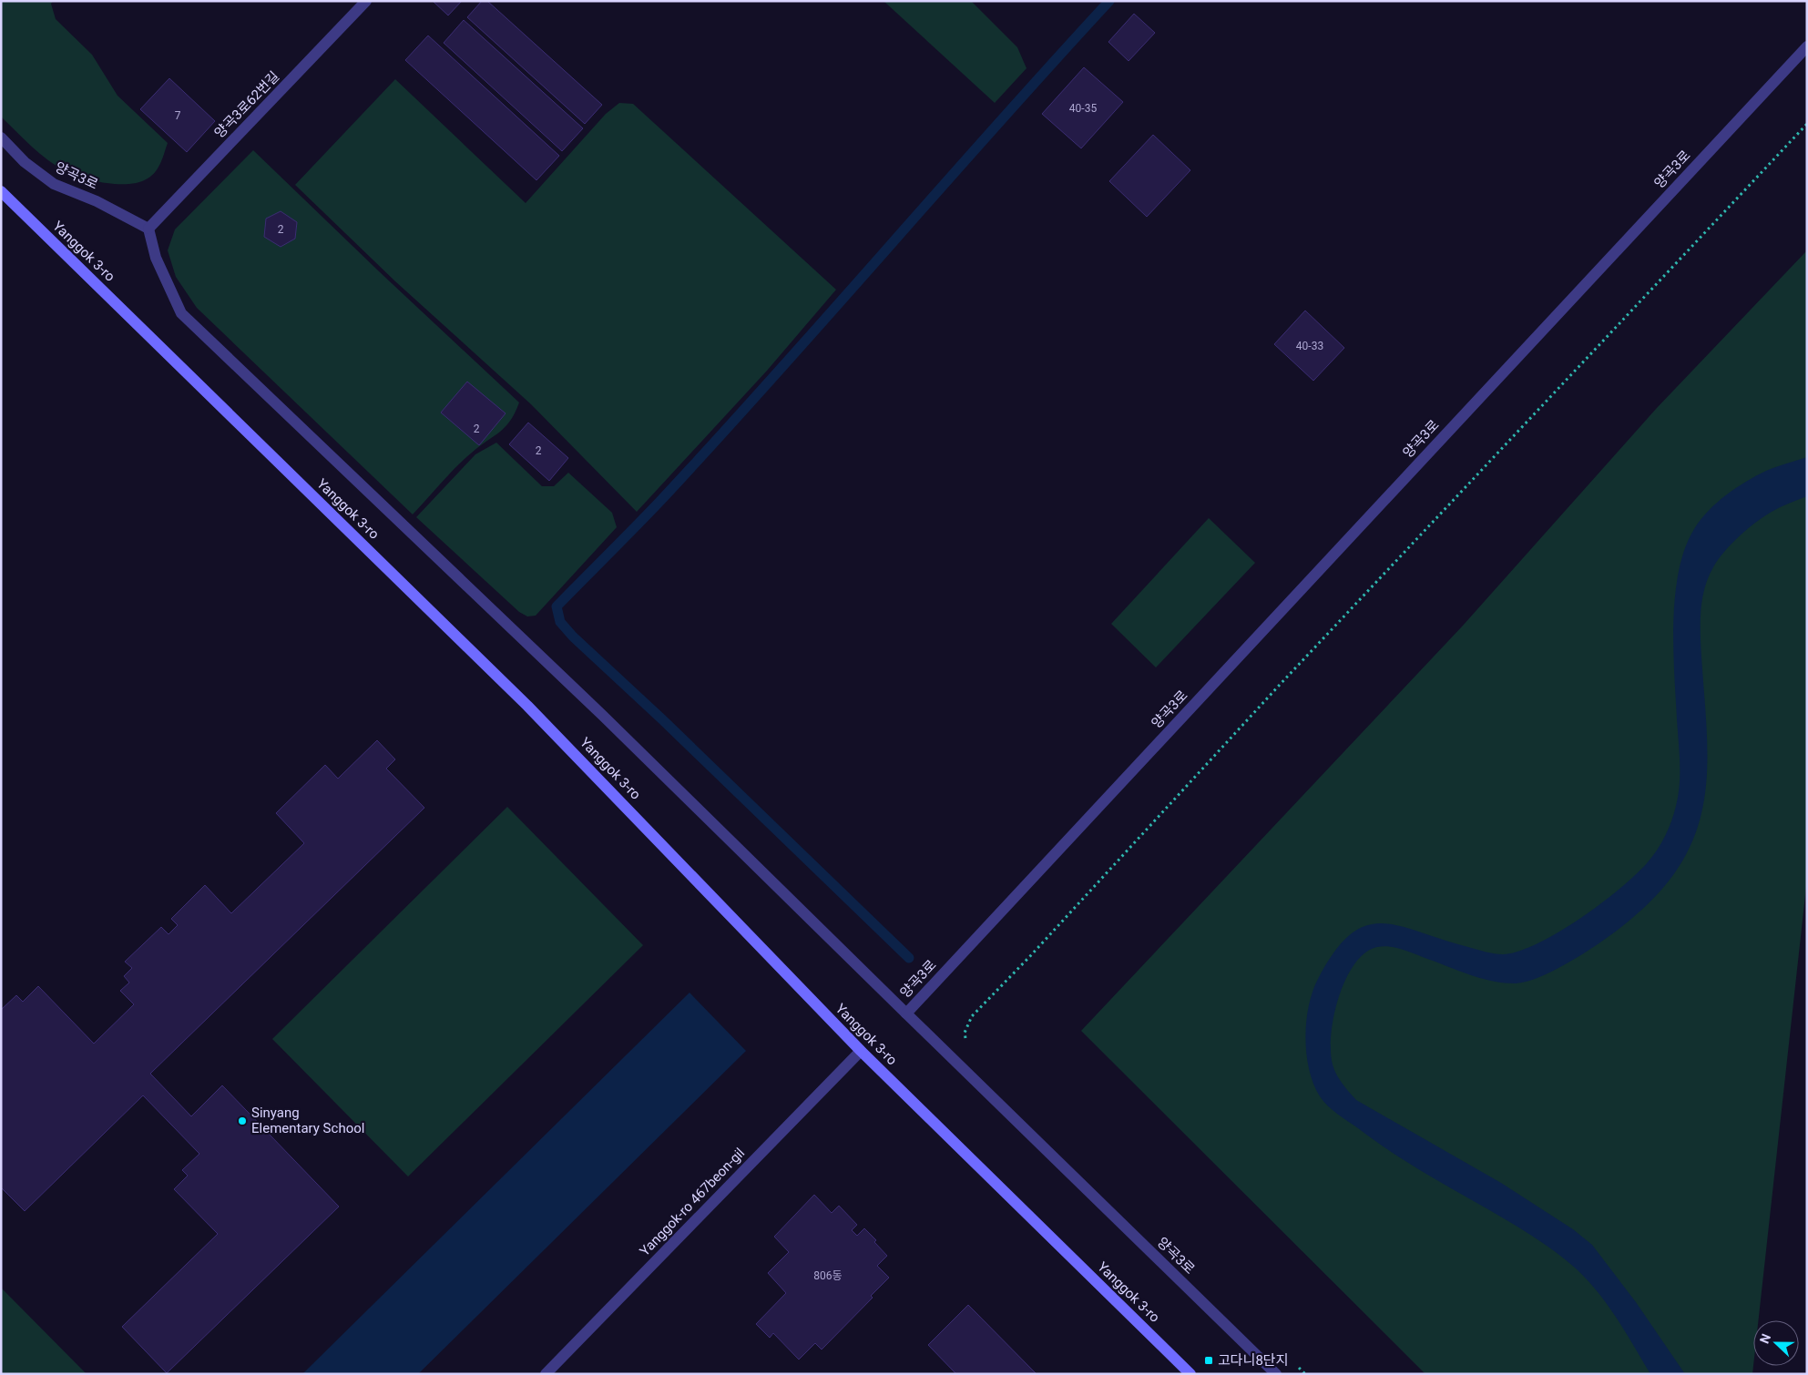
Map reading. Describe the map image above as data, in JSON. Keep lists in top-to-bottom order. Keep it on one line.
{"streets":{"street":["양곡3로62번길","양곡3로","Yanggok 3-ro","Yanggok-ro 467beon-gil"]},"crossings":[["양곡3로62번길","양곡3로"],["Yanggok 3-ro","Yanggok-ro 467beon-gil"]],"places":{"other":["Sinyang Elementary School"],"transit":["고다니8단지"]},"house_numbers":["40-35","7","2","40-33","2","2","806동"],"north":"left"}
